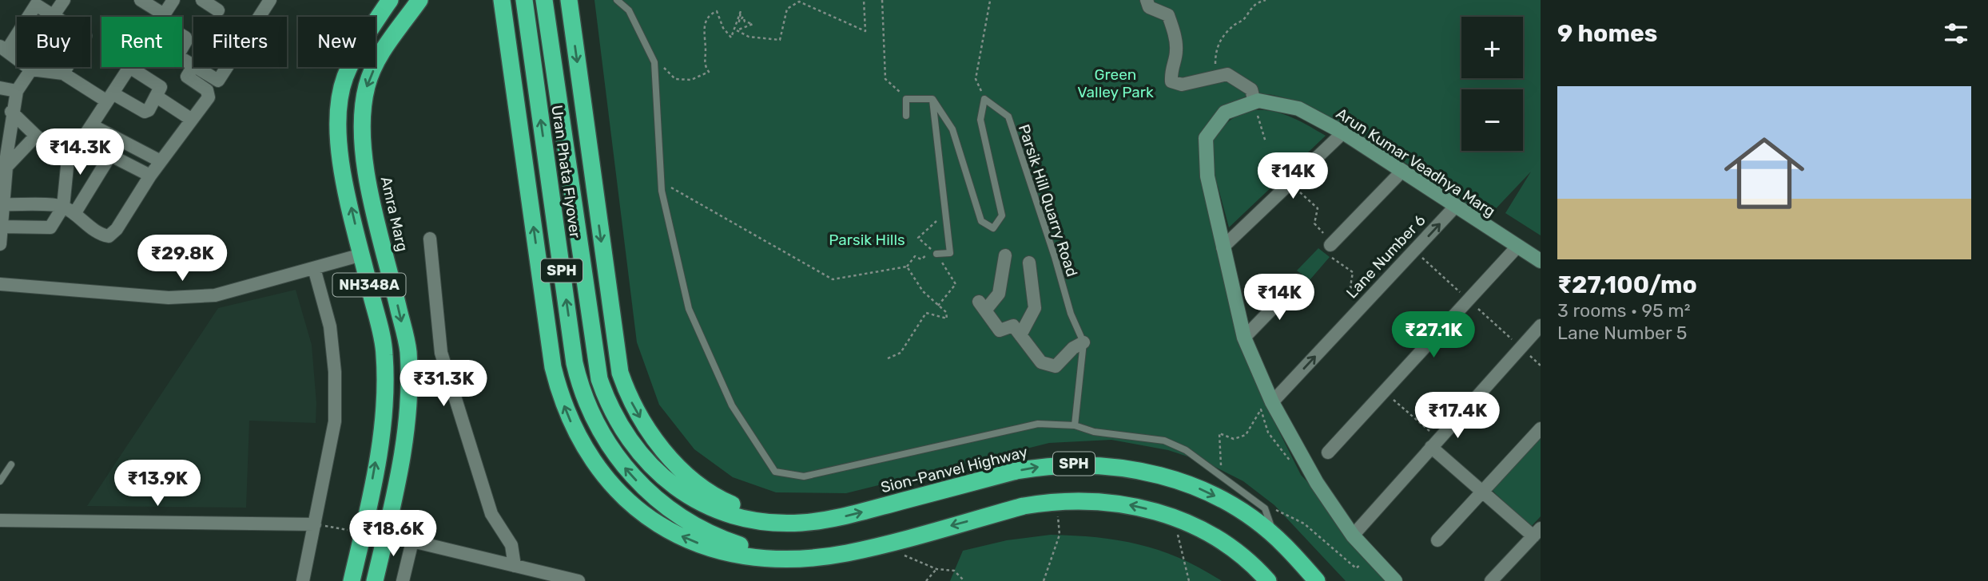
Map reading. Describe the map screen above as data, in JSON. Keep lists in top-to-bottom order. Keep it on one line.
{"streets":{"highway":["Uran Phata Flyover","Amra Marg","SPH","NH348A","Sion-Panvel Highway"],"street":["Arun Kumar Veadhya Marg","Lane Number 6"],"lane":["Parsik Hill Quarry Road"]},"crossings":[["Arun Kumar Veadhya Marg","Lane Number 6"],["Uran Phata Flyover","SPH"],["Uran Phata Flyover","Sion-Panvel Highway"]],"parks":["Green Valley Park","Parsik Hills"],"page":{"heading":"9 homes","map_buttons":["+","−"],"chip":["Buy","Rent","Filters","New"],"list":[{"name":"₹27,100/mo","note":"3 rooms · 95 m² · Lane Number 5"}],"price":["₹14.3K","₹14K","₹29.8K","₹14K","₹27.1K","₹31.3K","₹17.4K","₹13.9K","₹18.6K"]}}
